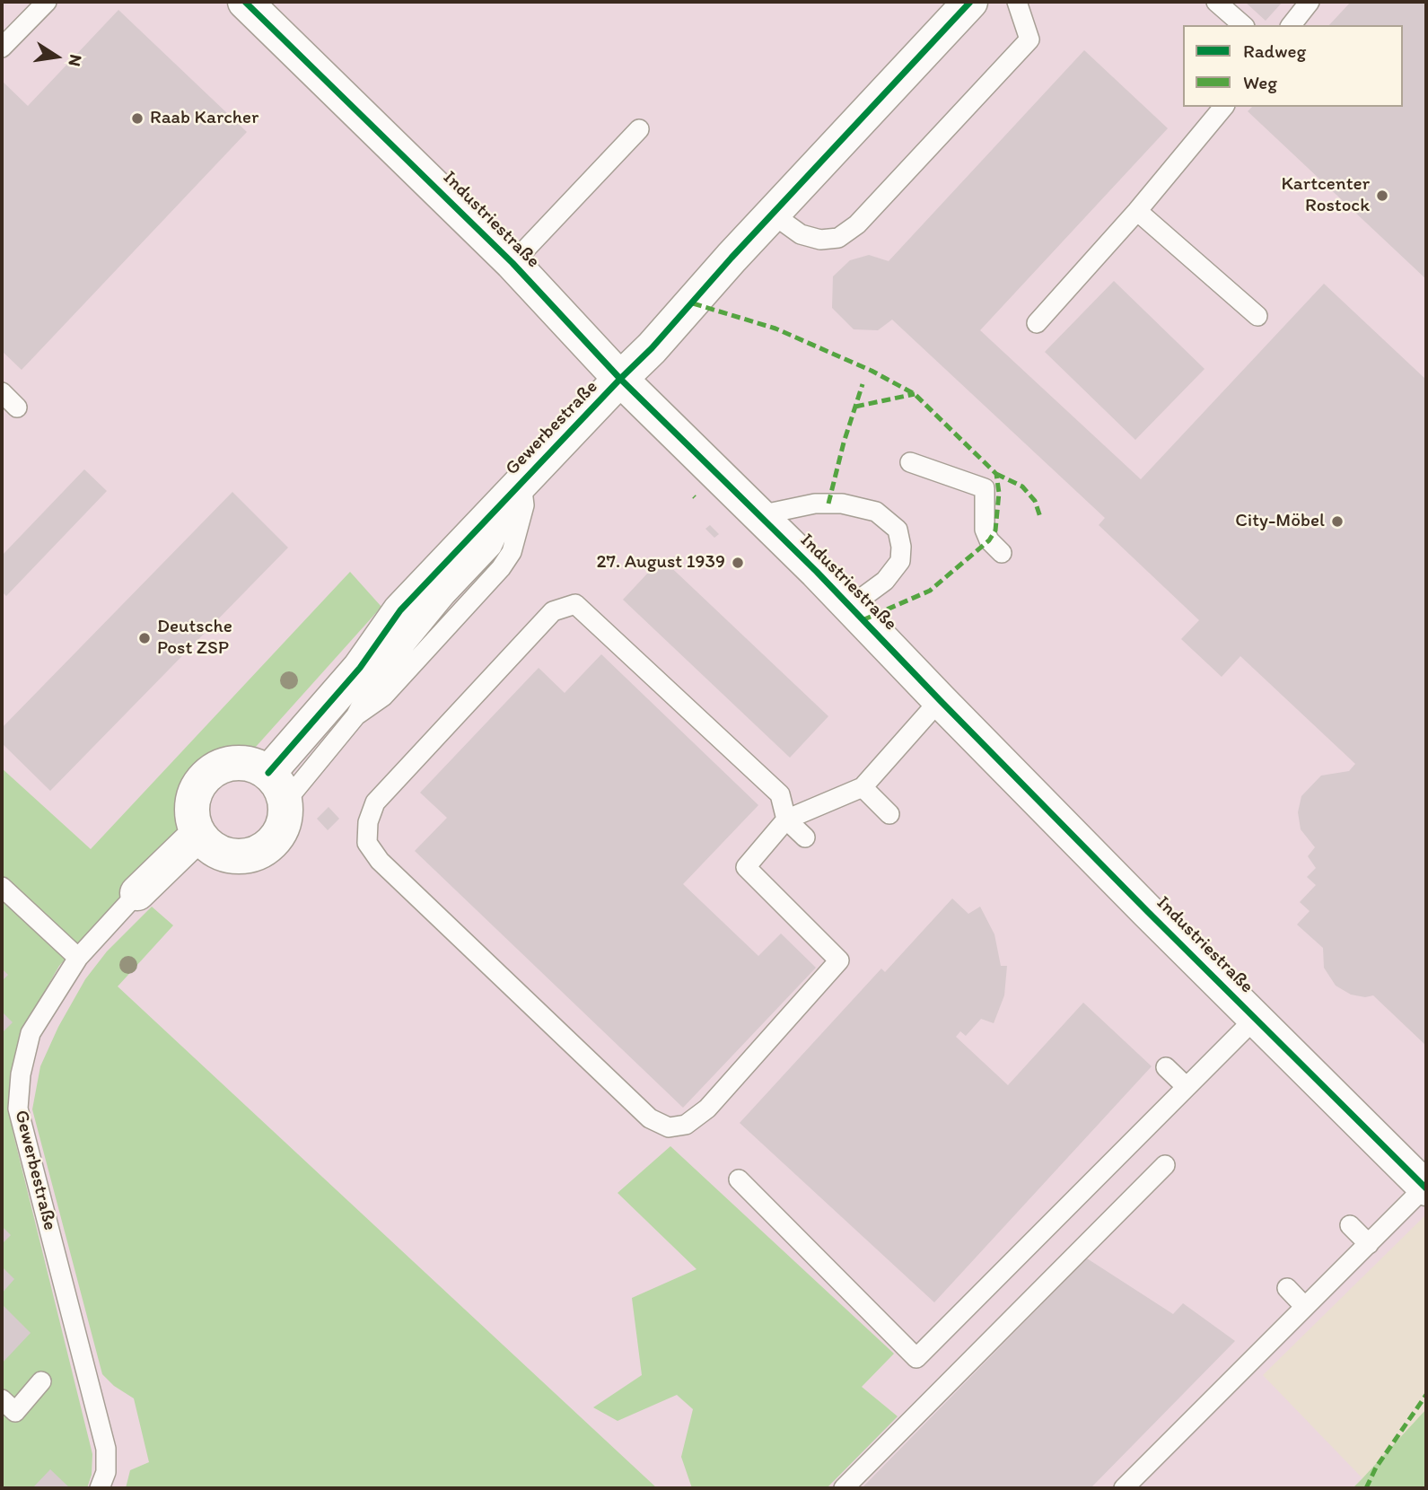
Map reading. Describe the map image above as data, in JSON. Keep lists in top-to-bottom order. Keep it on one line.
{"streets":{"street":["Industriestraße","Gewerbestraße"]},"crossings":[["Industriestraße","Gewerbestraße"]],"places":["Raab Karcher","Kartcenter Rostock","City-Möbel","27. August 1939","Deutsche Post ZSP"],"legend":["Radweg","Weg"],"north":"right"}
